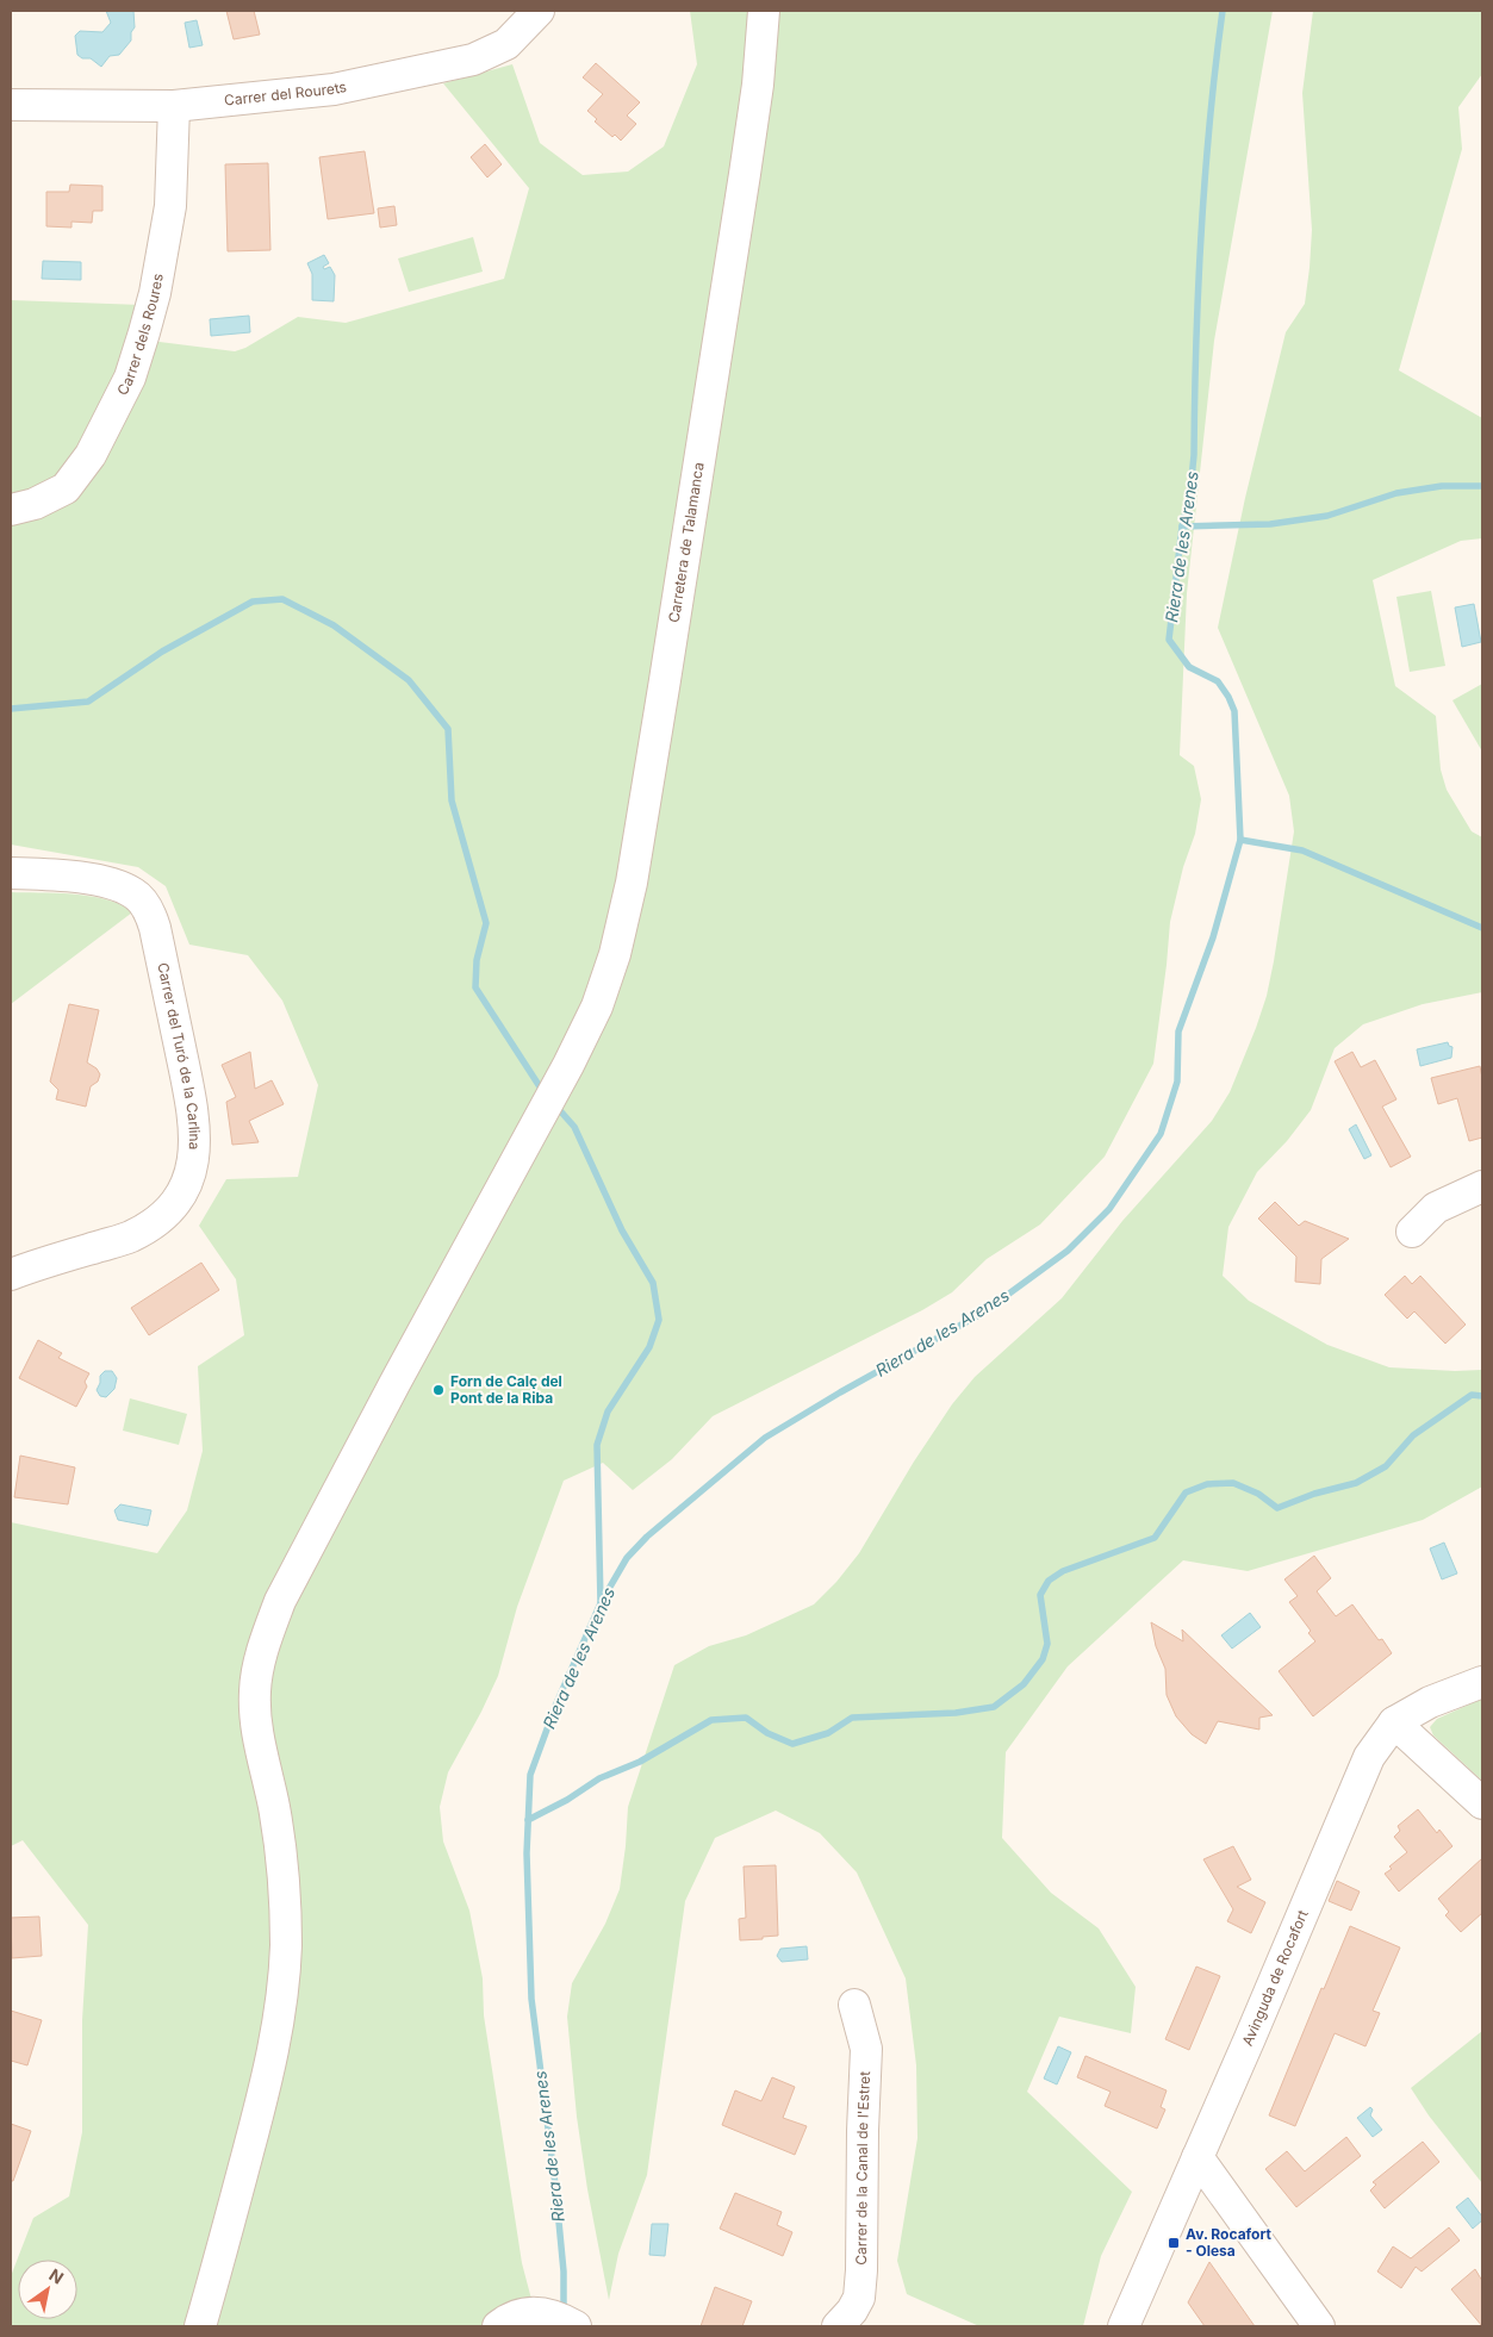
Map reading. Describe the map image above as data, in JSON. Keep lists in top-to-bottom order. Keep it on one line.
{"streets":{"street":["Carrer del Rourets","Carrer dels Roures","Carretera de Talamanca","Carrer del Turó de la Carlina","Avinguda de Rocafort","Carrer de la Canal de l'Estret"]},"crossings":[["Carrer del Rourets","Carrer dels Roures"]],"water":["Riera de les Arenes"],"places":{"other":["Forn de Calç del Pont de la Riba"],"transit":["Av. Rocafort - Olesa"]},"north":"top right"}
